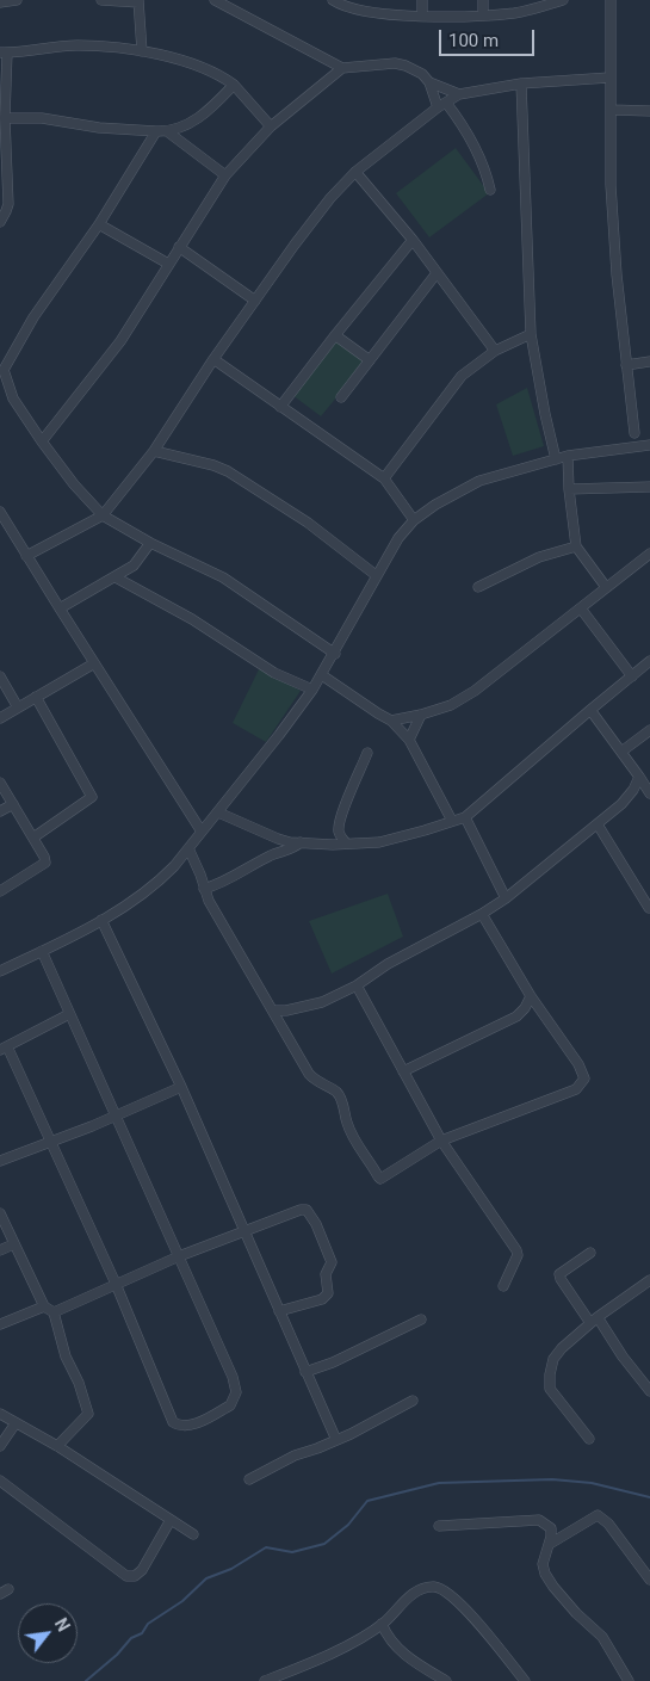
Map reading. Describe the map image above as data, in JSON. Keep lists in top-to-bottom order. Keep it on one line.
{"scale_bar":"100 m","north":"top right"}
